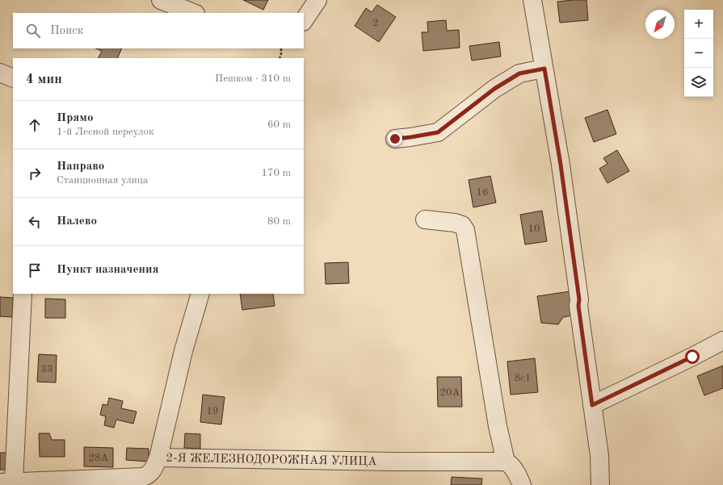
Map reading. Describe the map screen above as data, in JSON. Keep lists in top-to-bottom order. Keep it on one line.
{"streets":{"street":["2-Я ЖЕЛЕЗНОДОРОЖНАЯ УЛИЦА"]},"house_numbers":["2","16","10","33","8с1","20А","19","28А"],"north":"bottom left","page":{"map_buttons":["+","−"],"search":"Поиск","heading":["4 мин","Пешком · 310 m"],"list":[["Прямо","1-й Лесной переулок","60 m"],["Направо","Станционная улица","170 m"],["Налево","80 m"],"Пункт назначения"]}}
